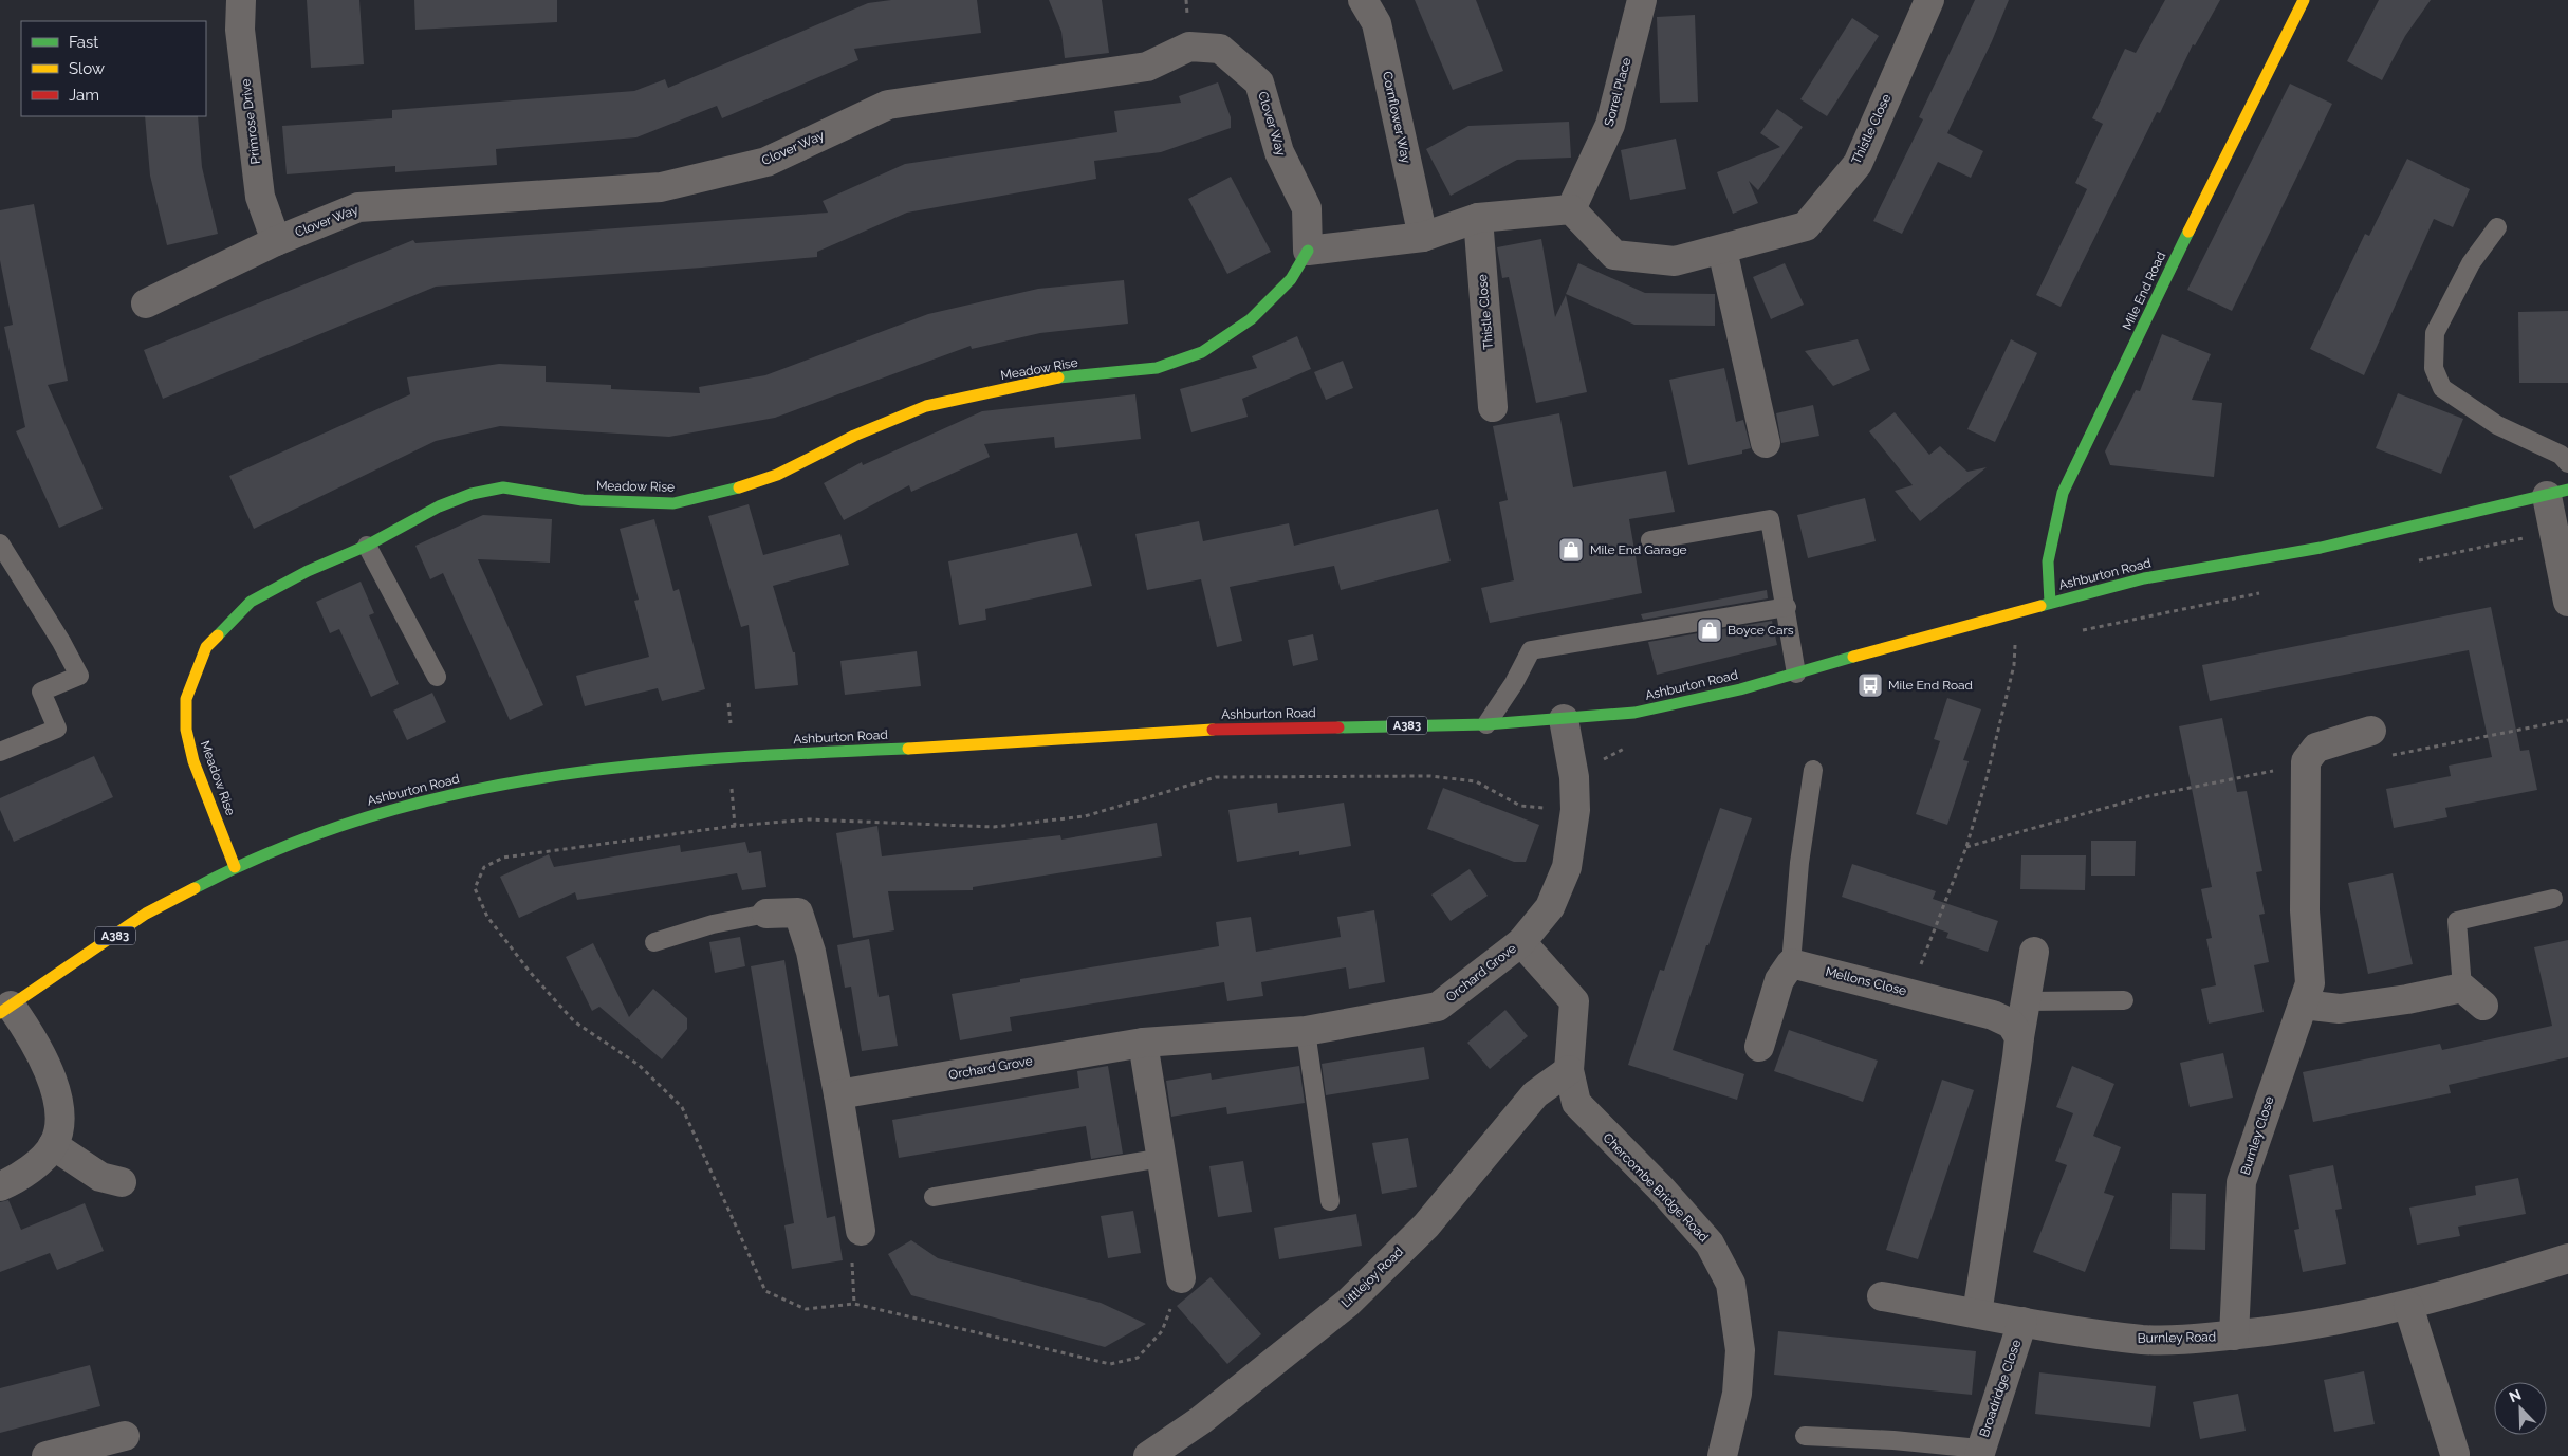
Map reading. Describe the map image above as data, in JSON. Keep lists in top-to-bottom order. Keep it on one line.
{"streets":{"main road":["Mile End Road","Meadow Rise","Ashburton Road","A383"],"street":["Sorrel Place","Cornflower Way","Primrose Drive","Clover Way","Thistle Close","Orchard Grove","Mellons Close","Burnley Close","Chercombe Bridge Road","Littlejoy Road","Burnley Road","Broadridge Close"]},"crossings":[["Sorrel Place","Thistle Close"],["Primrose Drive","Clover Way"],["Clover Way","Meadow Rise"],["Mile End Road","Ashburton Road"],["Meadow Rise","Ashburton Road"],["Ashburton Road","Orchard Grove"],["Orchard Grove","Chercombe Bridge Road"],["Burnley Close","Burnley Road"],["Chercombe Bridge Road","Littlejoy Road"],["Burnley Road","Broadridge Close"]],"places":{"shop":["Mile End Garage","Boyce Cars"],"bus stop":["Mile End Road"]},"legend":["Fast","Slow","Jam"],"north":"top left"}
